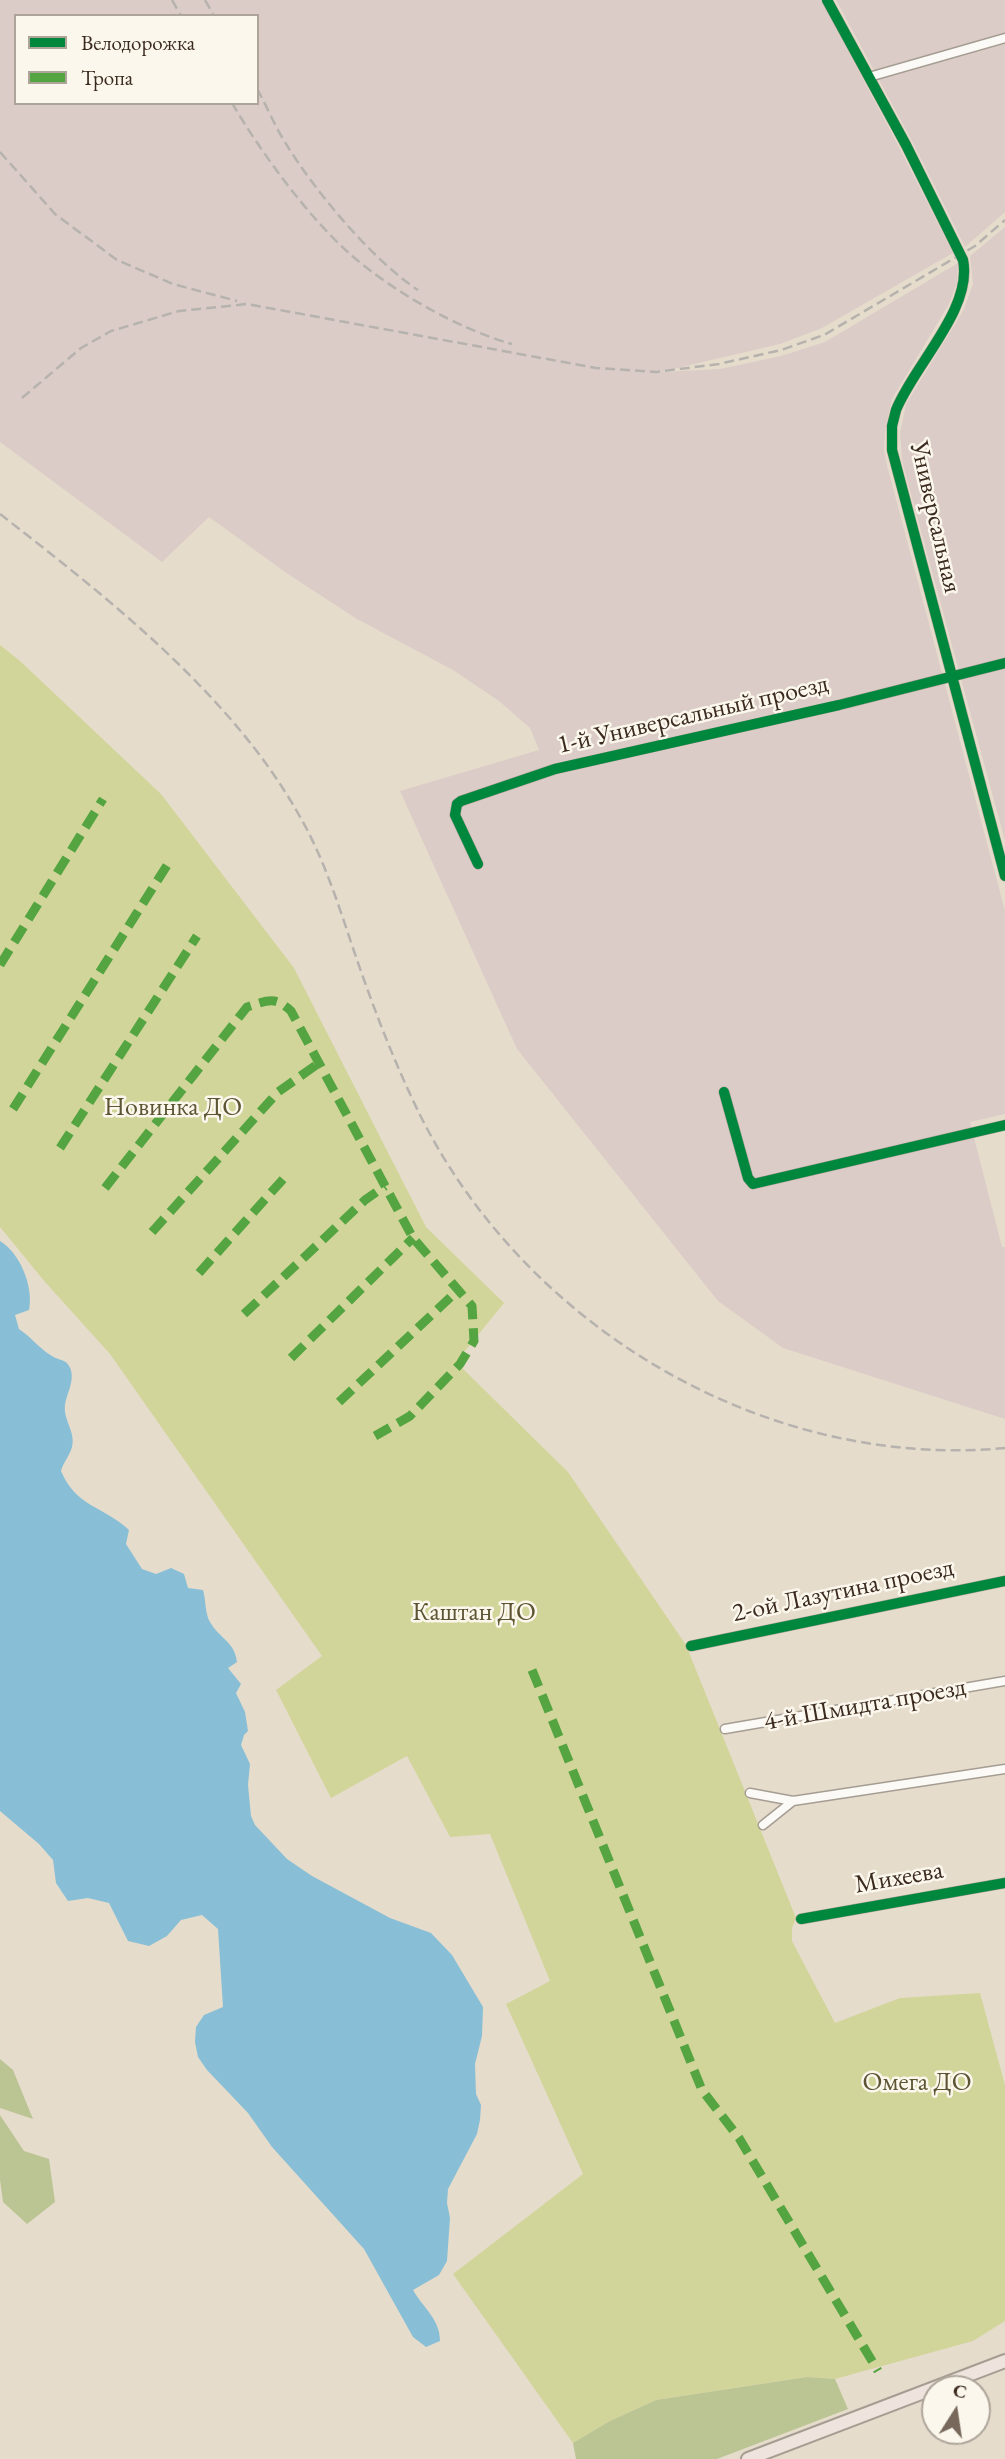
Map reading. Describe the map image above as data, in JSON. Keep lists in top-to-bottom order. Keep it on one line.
{"streets":{"street":["Универсальная","1-й Универсальный проезд","2-ой Лазутина проезд","4-й Шмидта проезд","Михеева"]},"crossings":[["Универсальная","1-й Универсальный проезд"]],"parks":["Новинка ДО","Каштан ДО","Омега ДО"],"legend":["Велодорожка","Тропа"],"north":"top"}
